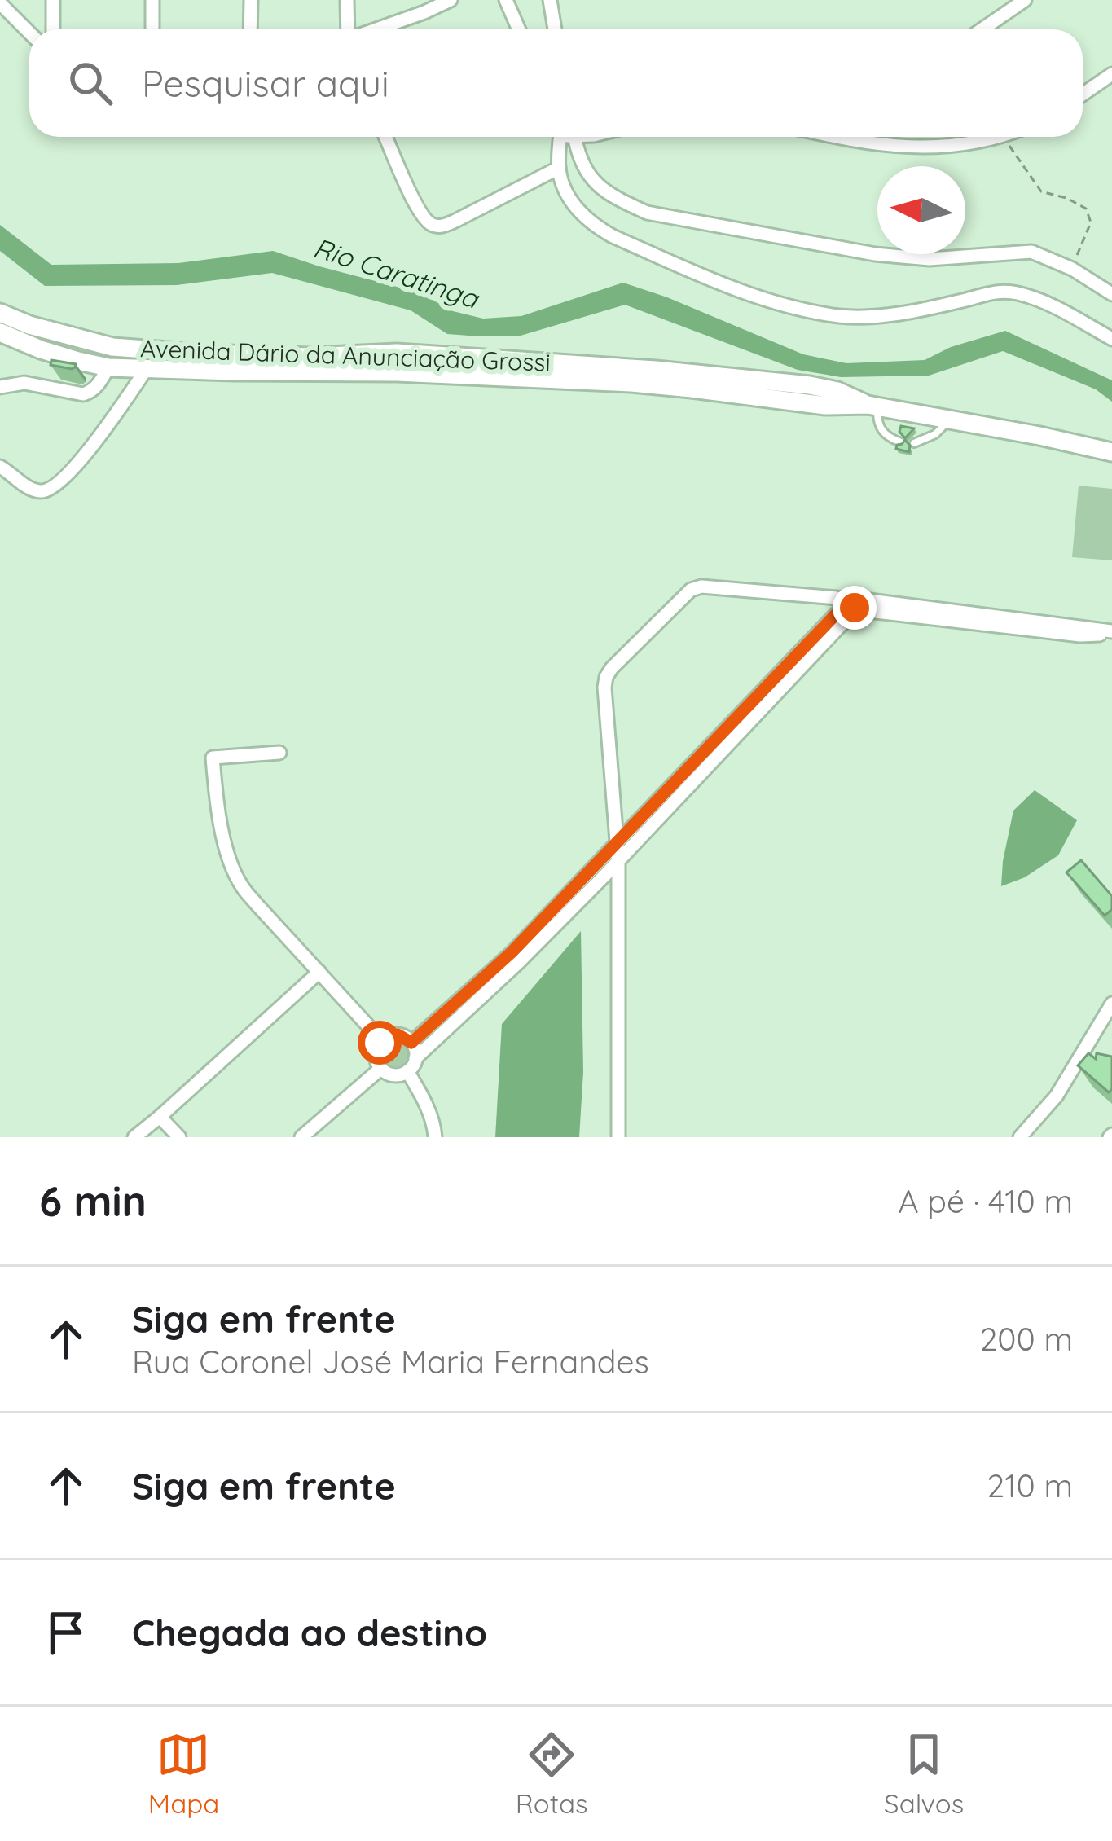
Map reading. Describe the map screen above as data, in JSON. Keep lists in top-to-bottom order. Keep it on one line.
{"streets":{"main road":["Avenida Dário da Anunciação Grossi"]},"water":["Rio Caratinga"],"north":"left","page":{"search":"Pesquisar aqui","heading":["6 min","A pé · 410 m"],"list":[["Siga em frente","Rua Coronel José Maria Fernandes","200 m"],["Siga em frente","210 m"],"Chegada ao destino"],"nav":["Mapa","Rotas","Salvos"]}}
